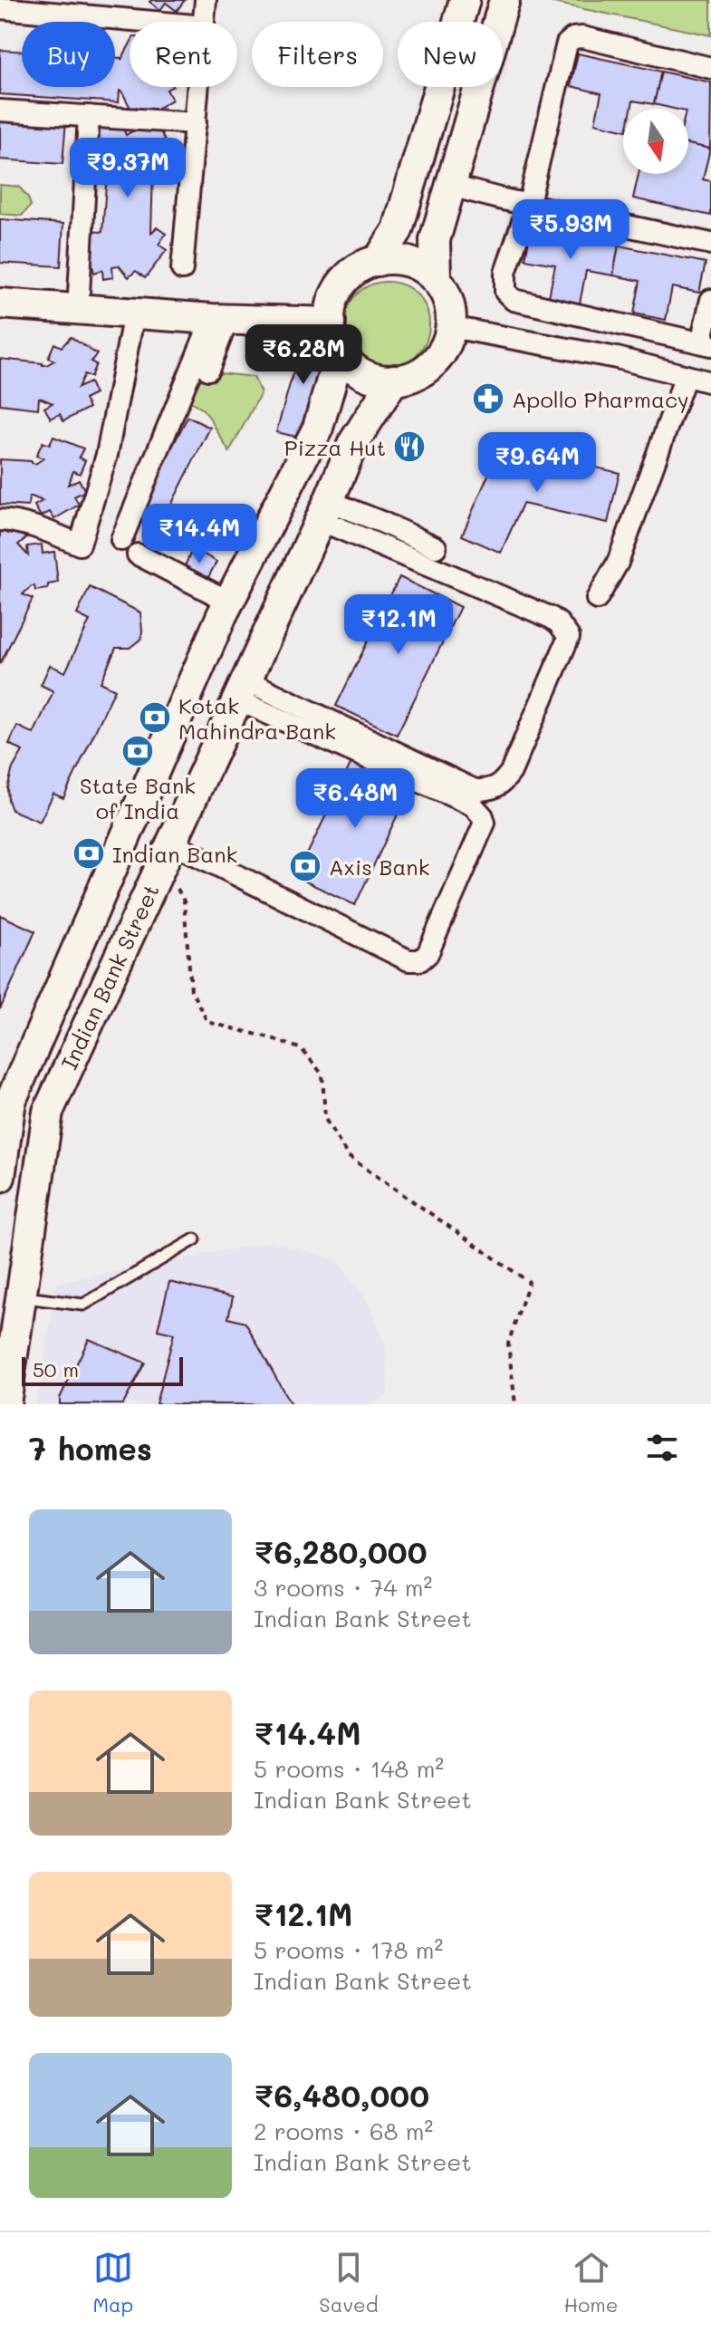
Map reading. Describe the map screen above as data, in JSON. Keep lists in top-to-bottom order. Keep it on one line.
{"streets":{"street":["Indian Bank Street"]},"places":{"pharmacy":["Apollo Pharmacy"],"restaurant":["Pizza Hut"],"bank":["Kotak Mahindra Bank","State Bank of India","Indian Bank","Axis Bank"]},"scale_bar":"50 m","north":"bottom","page":{"chip":["Buy","Rent","Filters","New"],"price":["₹9.37M","₹5.93M","₹6.28M","₹9.64M","₹14.4M","₹12.1M","₹6.48M"],"scale":"50 m","heading":"7 homes","list":[{"name":"₹6,280,000","note":"3 rooms · 74 m² · Indian Bank Street"},{"name":"₹14.4M","note":"5 rooms · 148 m² · Indian Bank Street"},{"name":"₹12.1M","note":"5 rooms · 178 m² · Indian Bank Street"},{"name":"₹6,480,000","note":"2 rooms · 68 m² · Indian Bank Street"}],"tabs":["Map","Saved","Home"]}}
